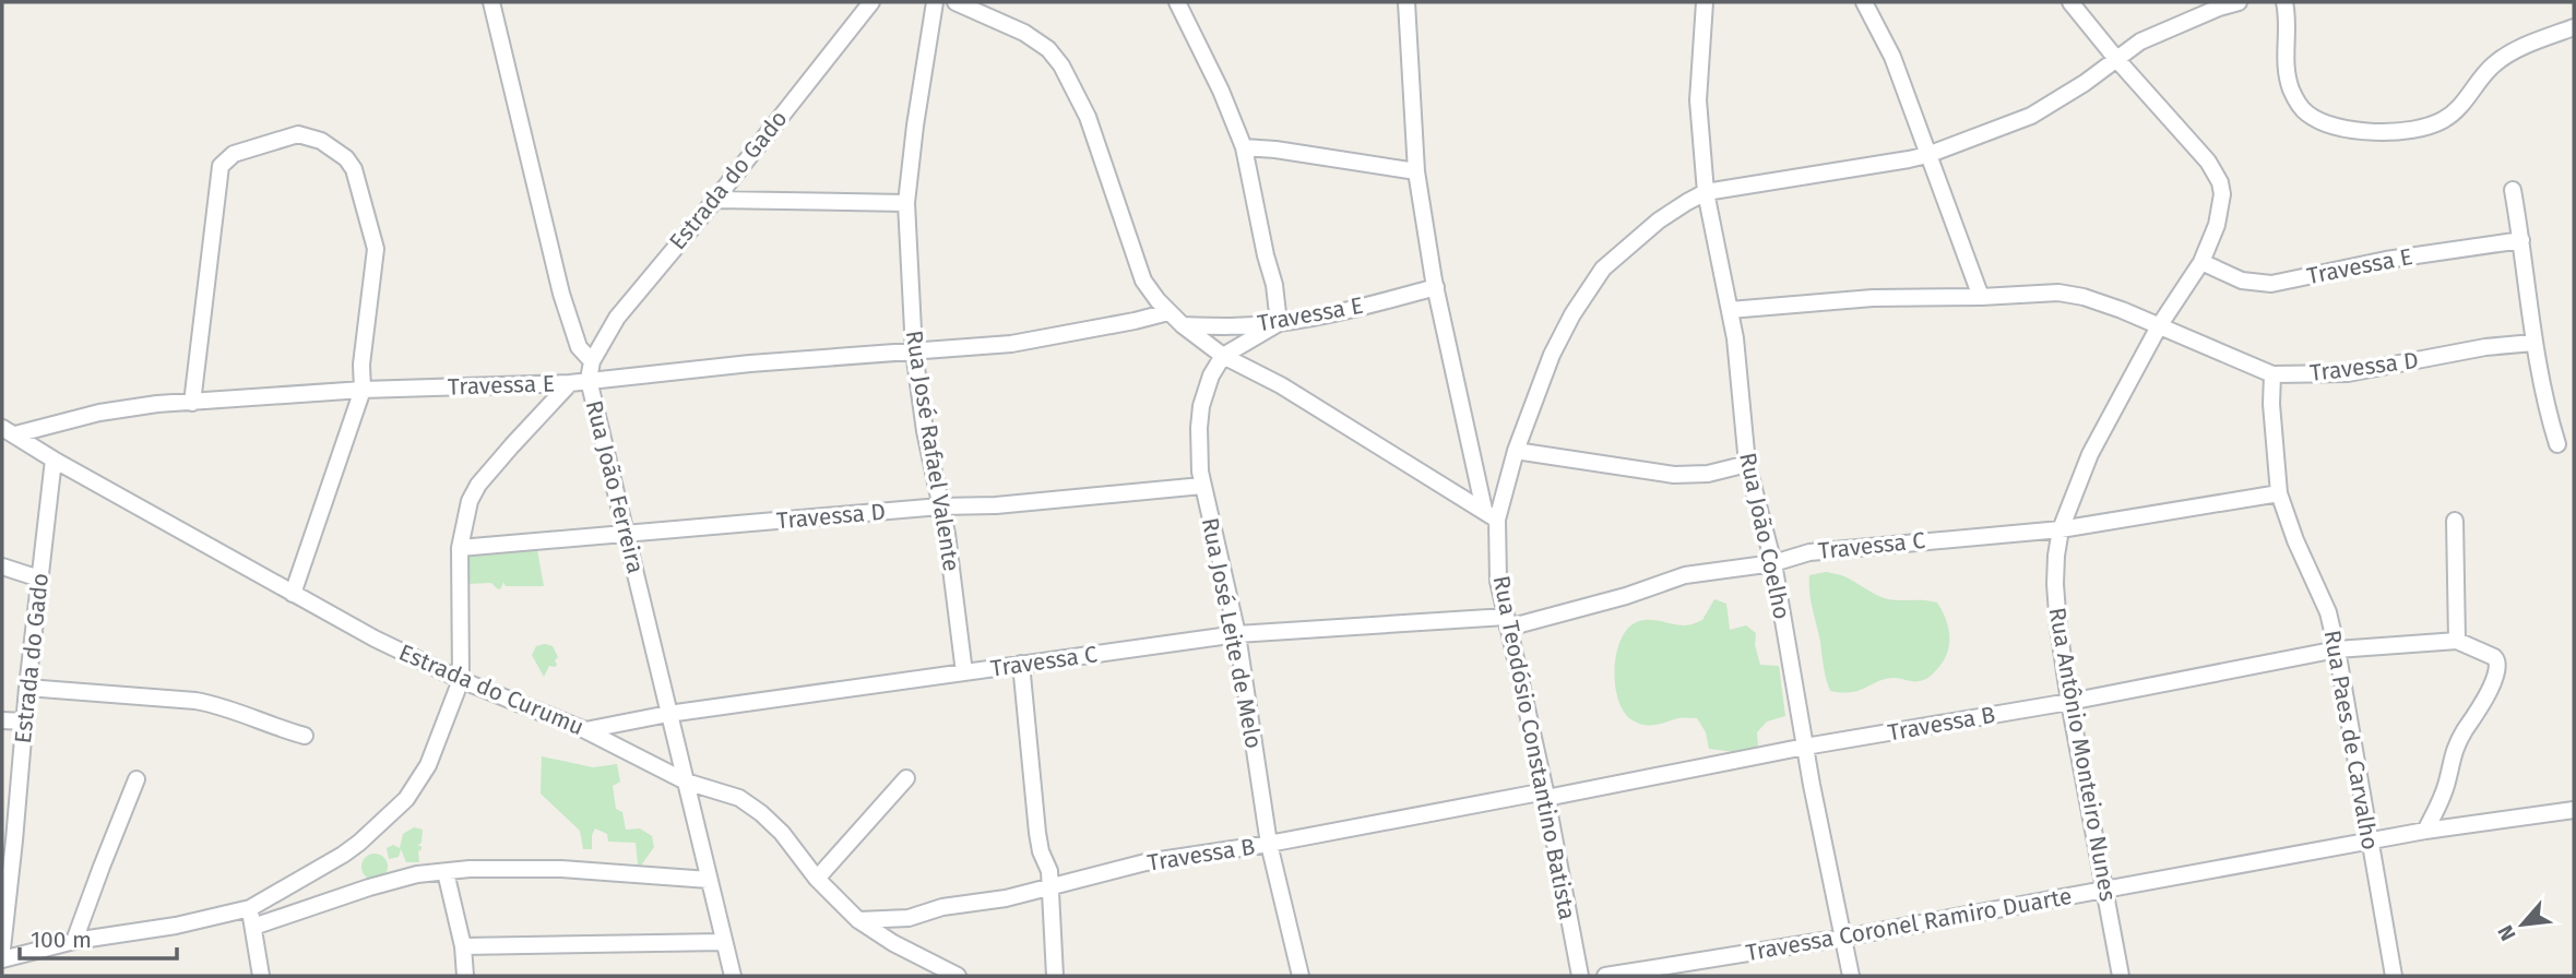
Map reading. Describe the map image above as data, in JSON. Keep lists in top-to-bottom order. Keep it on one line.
{"streets":{"street":["Estrada do Gado","Travessa E","Travessa D","Rua José Rafael Valente","Rua João Ferreira","Rua João Coelho","Travessa C","Rua José Leite de Melo","Estrada do Curumu","Travessa B","Rua Paes de Carvalho","Rua Teodósio Constantino Batista","Rua Antônio Monteiro Nunes","Travessa Coronel Ramiro Duarte"]},"crossings":[["Estrada do Gado","Rua João Ferreira"],["Estrada do Gado","Estrada do Curumu"],["Travessa E","Rua José Rafael Valente"],["Travessa E","Rua João Ferreira"],["Travessa E","Estrada do Curumu"],["Travessa E","Rua Teodósio Constantino Batista"],["Travessa E","Rua Antônio Monteiro Nunes"],["Travessa D","Rua José Rafael Valente"],["Travessa D","Rua João Ferreira"],["Travessa D","Rua João Coelho"],["Travessa D","Rua José Leite de Melo"],["Travessa D","Rua Paes de Carvalho"],["Travessa D","Rua Antônio Monteiro Nunes"],["Rua José Rafael Valente","Travessa C"],["Rua João Ferreira","Travessa C"],["Rua João Ferreira","Estrada do Curumu"],["Rua João Coelho","Travessa C"],["Rua João Coelho","Travessa B"],["Rua João Coelho","Travessa Coronel Ramiro Duarte"],["Travessa C","Rua José Leite de Melo"],["Travessa C","Estrada do Curumu"],["Travessa C","Rua Paes de Carvalho"],["Travessa C","Rua Teodósio Constantino Batista"],["Travessa C","Rua Antônio Monteiro Nunes"],["Rua José Leite de Melo","Travessa B"],["Estrada do Curumu","Travessa B"],["Travessa B","Rua Paes de Carvalho"],["Travessa B","Rua Teodósio Constantino Batista"],["Travessa B","Rua Antônio Monteiro Nunes"],["Rua Paes de Carvalho","Travessa Coronel Ramiro Duarte"],["Rua Antônio Monteiro Nunes","Travessa Coronel Ramiro Duarte"]],"scale_bar":"100 m","north":"bottom left"}
